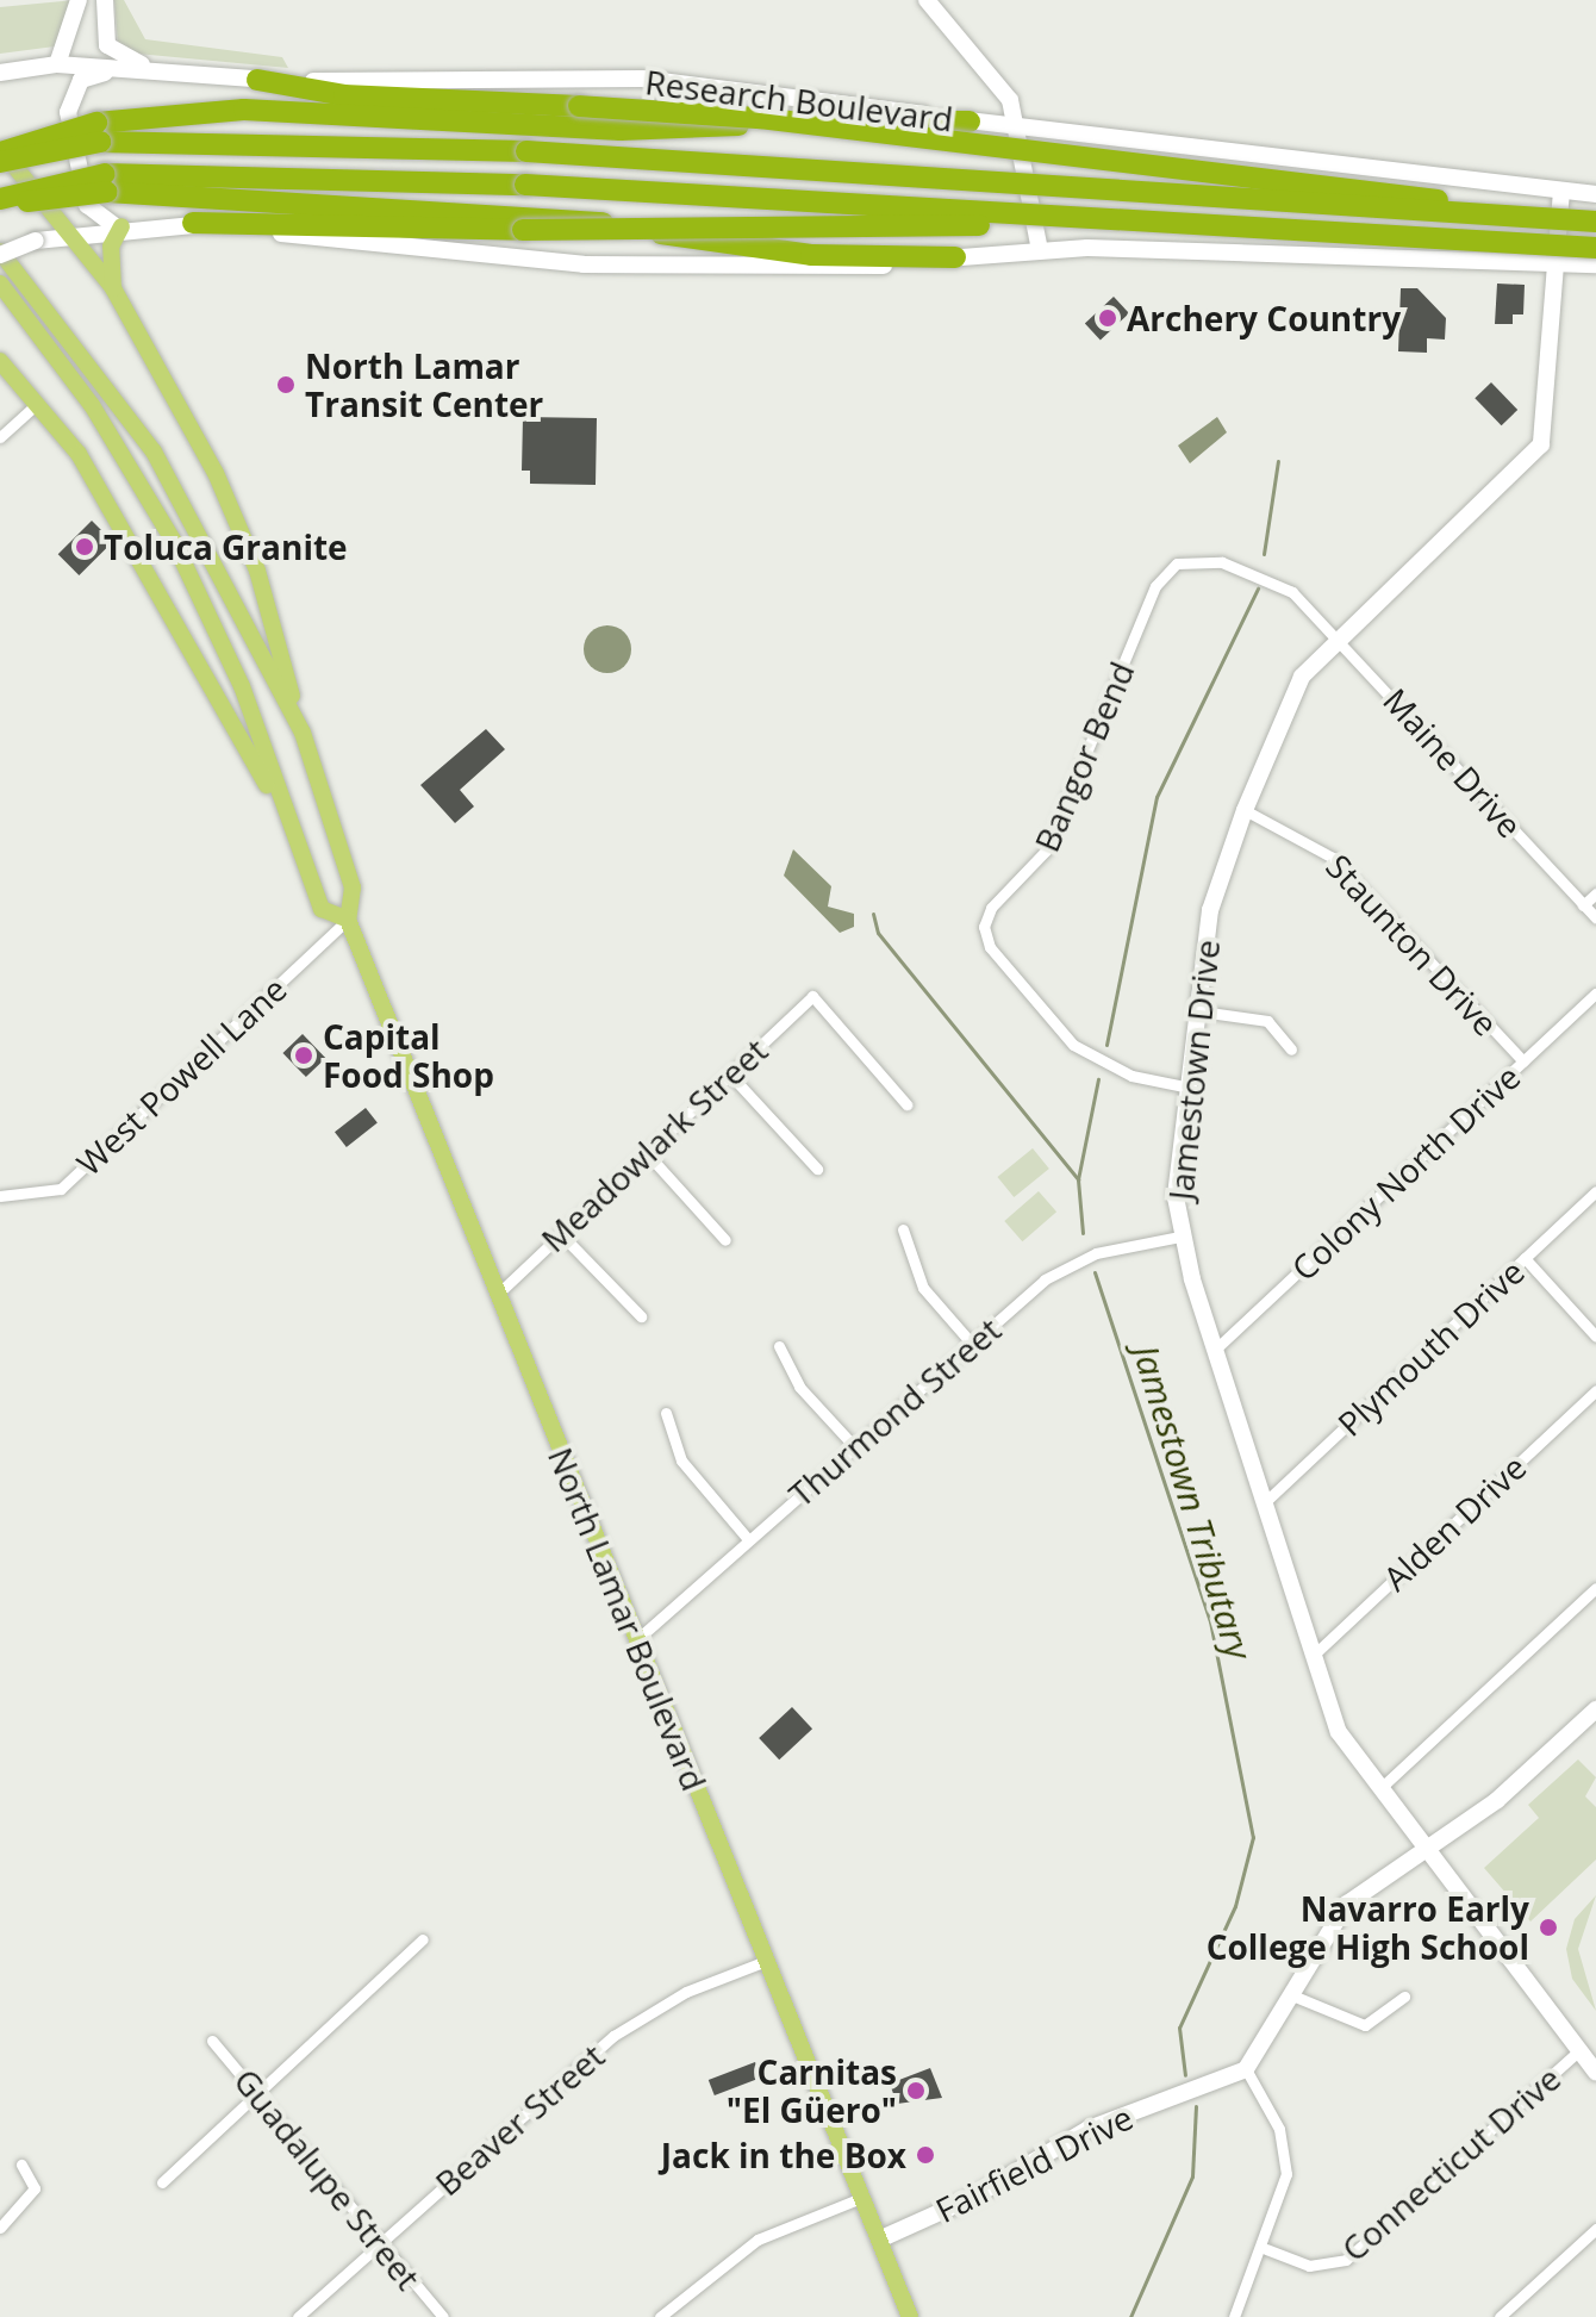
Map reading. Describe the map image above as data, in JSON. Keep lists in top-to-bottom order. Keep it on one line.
{"streets":{"main road":["Research Boulevard","Jamestown Drive","North Lamar Boulevard","Fairfield Drive"],"street":["Bangor Bend","Maine Drive","Staunton Drive","West Powell Lane","Meadowlark Street","Colony North Drive","Plymouth Drive","Thurmond Street","Alden Drive","Beaver Street","Connecticut Drive","Guadalupe Street"]},"crossings":[["Research Boulevard","Jamestown Drive"],["Bangor Bend","Maine Drive"],["Bangor Bend","Jamestown Drive"],["Maine Drive","Jamestown Drive"],["Staunton Drive","Jamestown Drive"],["Staunton Drive","Colony North Drive"],["Jamestown Drive","Colony North Drive"],["Jamestown Drive","Plymouth Drive"],["Jamestown Drive","Thurmond Street"],["Jamestown Drive","Alden Drive"],["Jamestown Drive","Connecticut Drive"],["West Powell Lane","North Lamar Boulevard"],["Meadowlark Street","North Lamar Boulevard"],["Thurmond Street","North Lamar Boulevard"],["North Lamar Boulevard","Beaver Street"],["North Lamar Boulevard","Fairfield Drive"],["Beaver Street","Guadalupe Street"]],"water":["Jamestown Tributary"],"places":["Archery Country","North Lamar Transit Center","Toluca Granite","Capital Food Shop","Navarro Early College High School","Carnitas \"El Güero\"","Jack in the Box"]}
